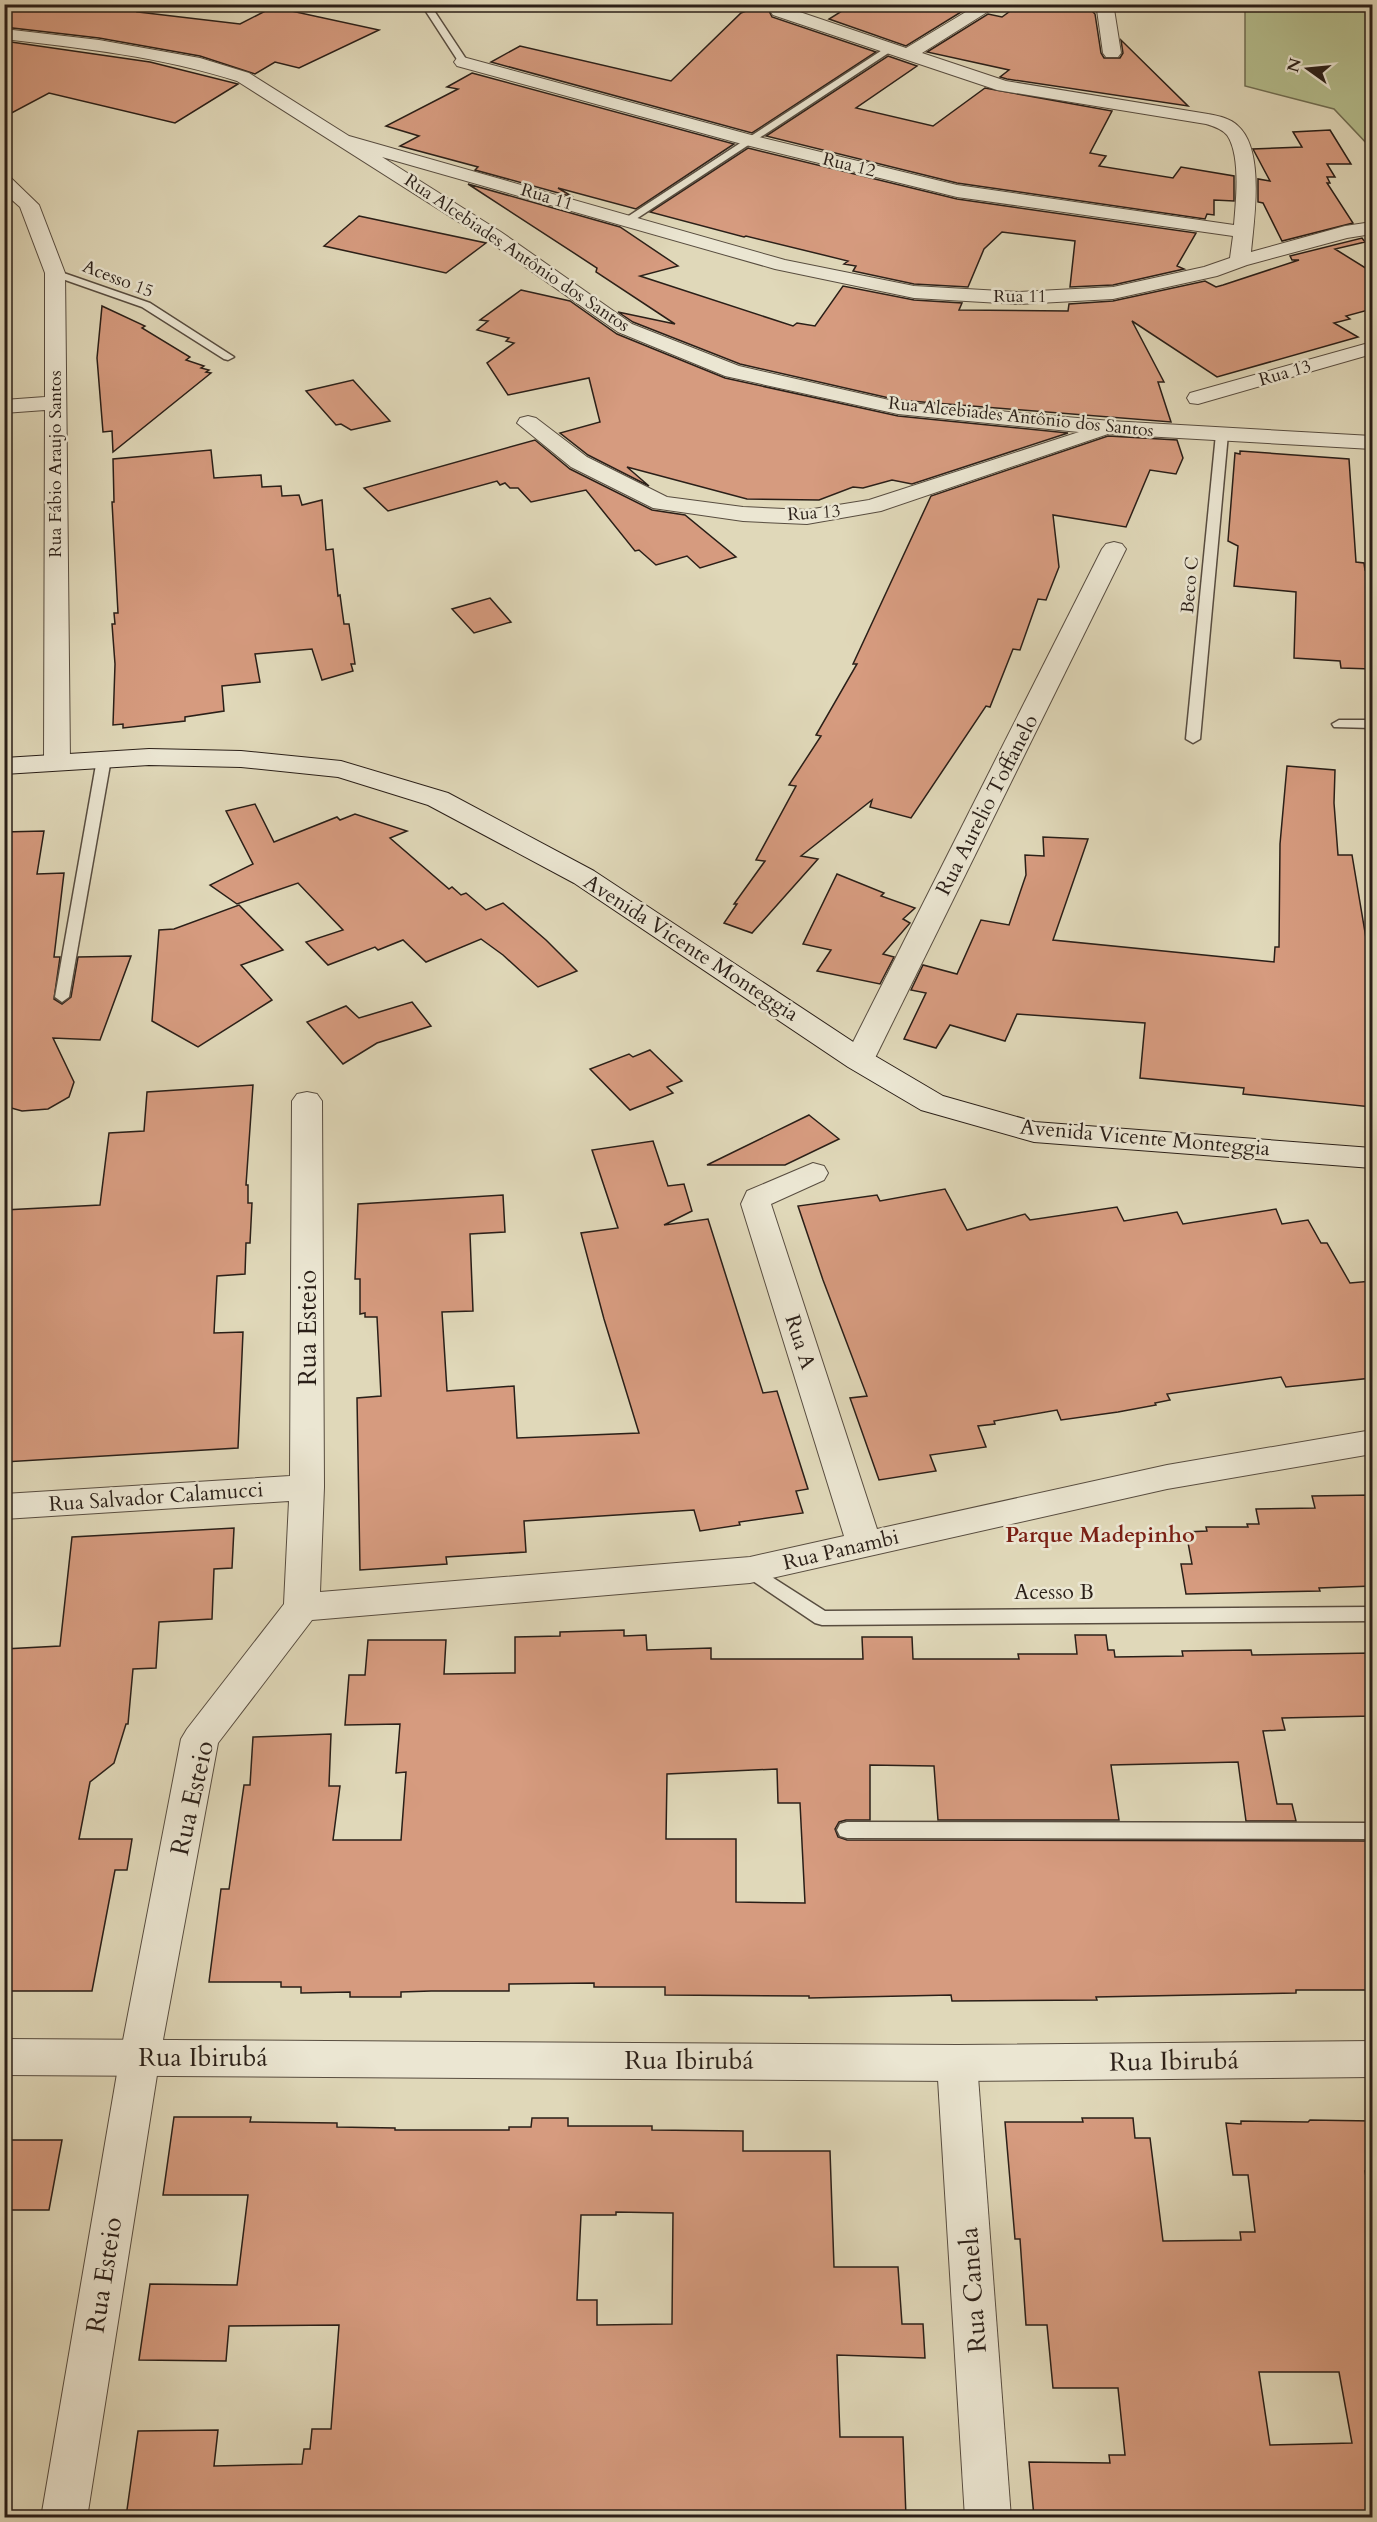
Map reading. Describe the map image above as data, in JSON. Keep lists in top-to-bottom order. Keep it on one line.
{"streets":{"main road":["Avenida Vicente Monteggia","Rua Ibirubá"],"street":["Rua 12","Rua 11","Rua Alcebiades Antônio dos Santos","Rua 13","Rua Fábio Araujo Santos","Rua Aurelio Toffanelo","Rua Esteio","Rua A","Rua Salvador Calamucci","Rua Panambi","Rua Canela"],"lane":["Acesso 15","Beco C","Acesso B"]},"crossings":[["Rua 11","Rua Alcebiades Antônio dos Santos"],["Rua Alcebiades Antônio dos Santos","Rua 13"],["Rua Alcebiades Antônio dos Santos","Beco C"],["Acesso 15","Rua Fábio Araujo Santos"],["Rua Fábio Araujo Santos","Avenida Vicente Monteggia"],["Rua Aurelio Toffanelo","Avenida Vicente Monteggia"],["Rua Esteio","Rua Salvador Calamucci"],["Rua Esteio","Rua Panambi"],["Rua Esteio","Rua Ibirubá"],["Rua A","Rua Panambi"],["Rua Panambi","Acesso B"],["Rua Ibirubá","Rua Canela"]],"districts":["Parque Madepinho"],"north":"left"}
